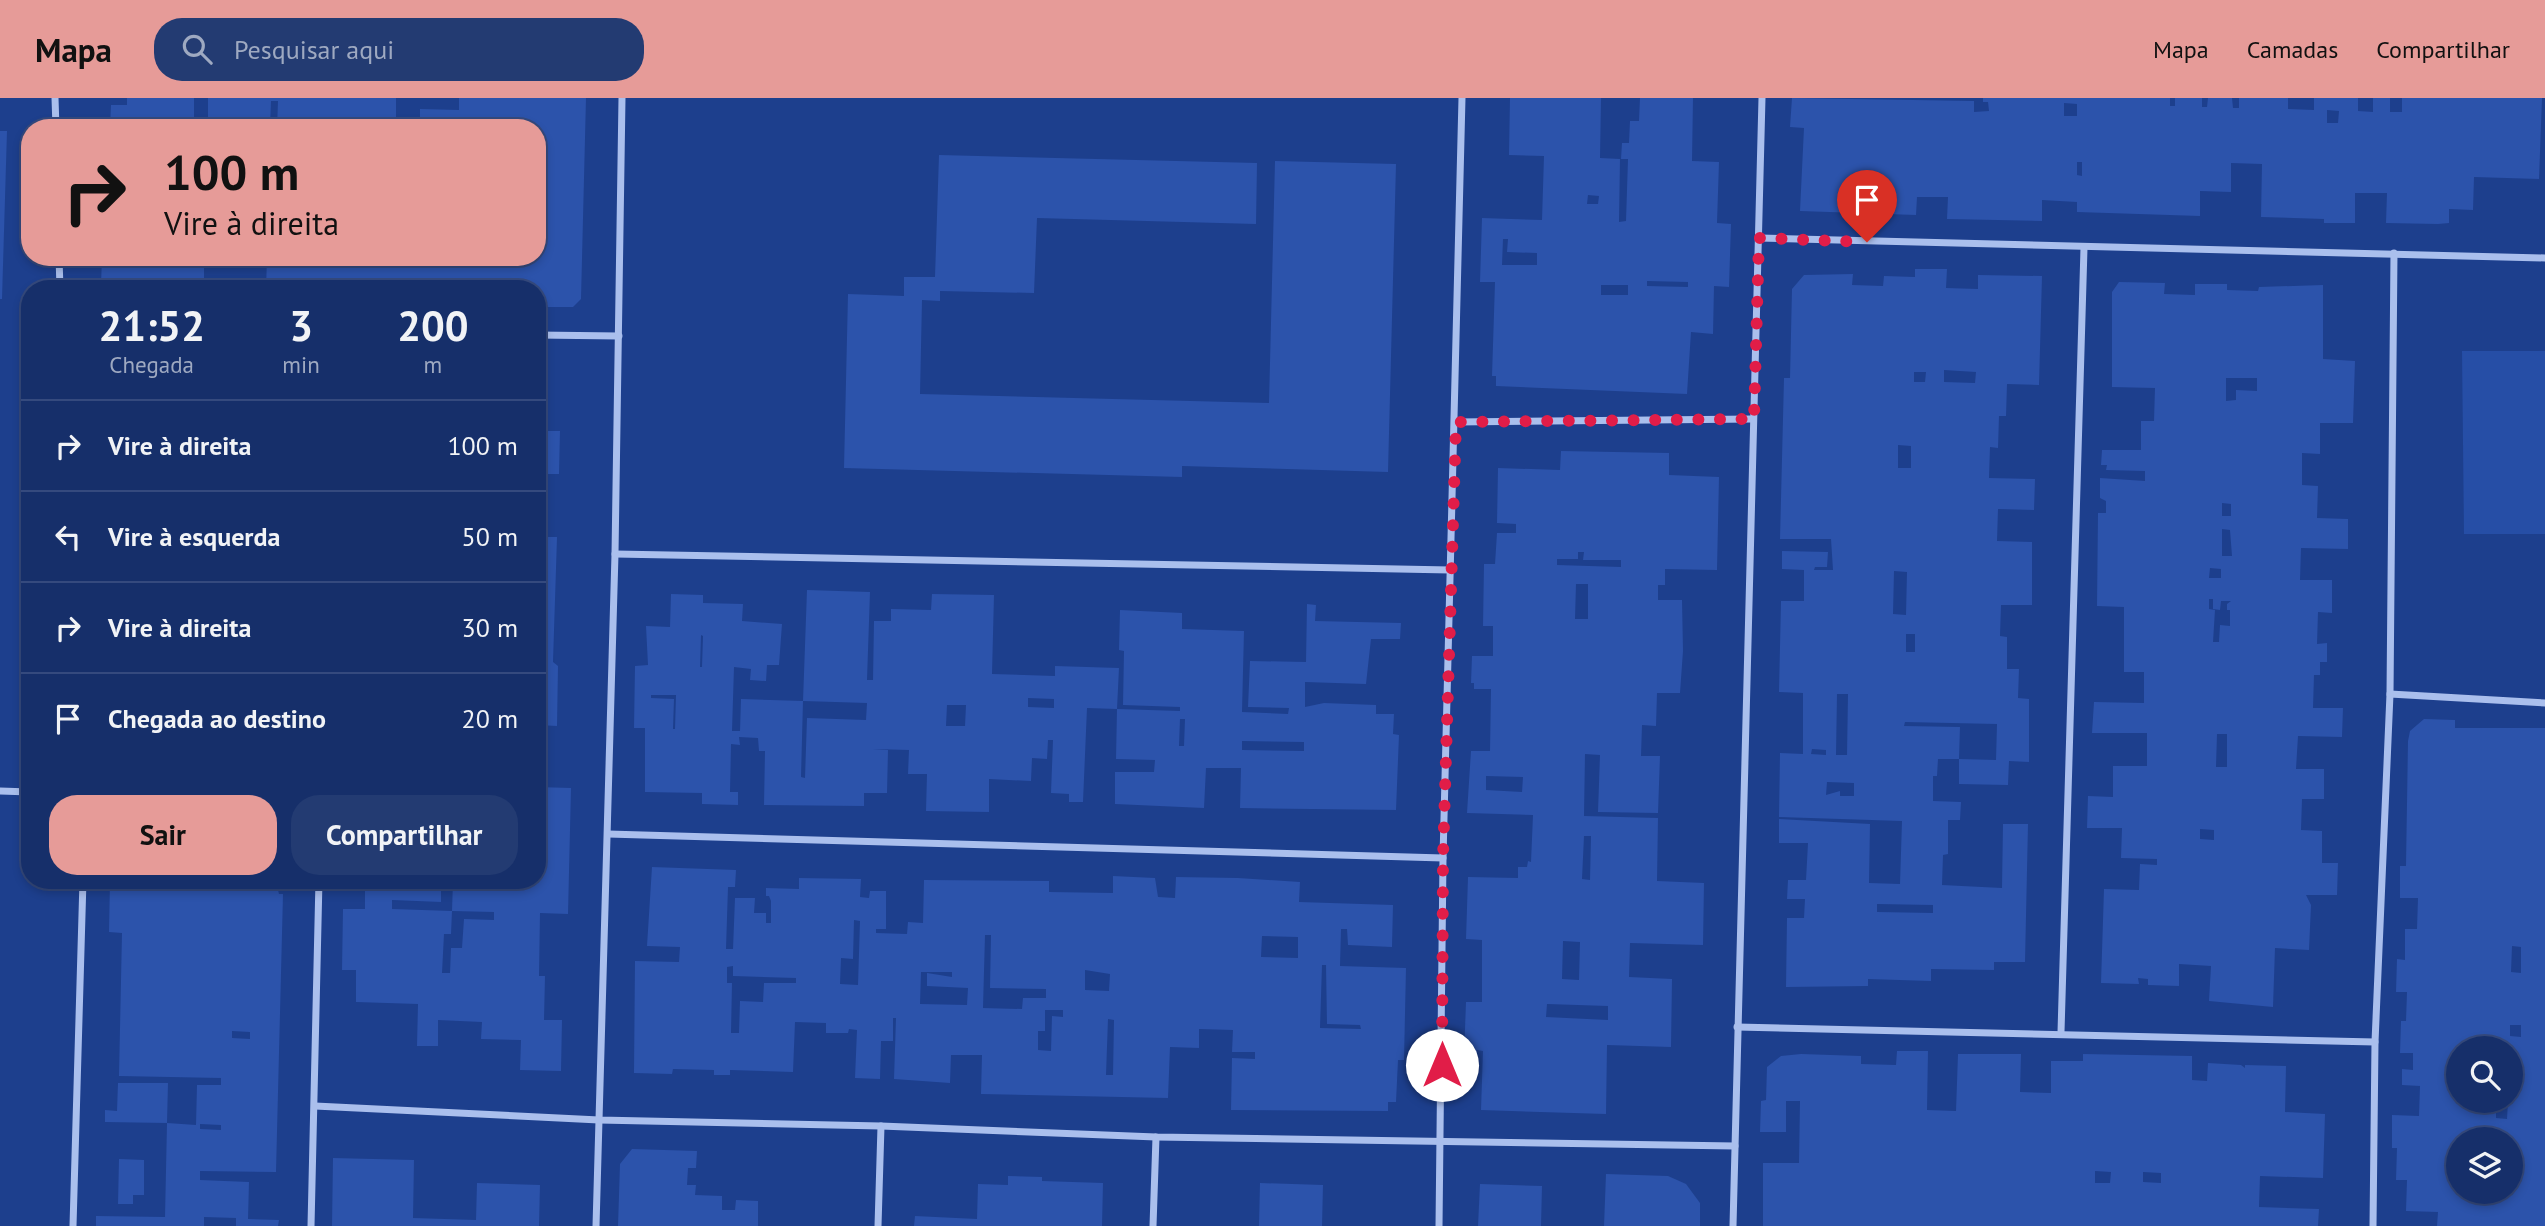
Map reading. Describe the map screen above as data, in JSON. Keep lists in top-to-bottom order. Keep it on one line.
{"page":{"header":"Mapa","search":"Pesquisar aqui","nav":["Mapa","Camadas","Compartilhar"],"turn":["100 m","Vire à direita"],"eta":["21:52","Chegada","3","min","200","m"],"list":[{"name":"Vire à direita","value":"100 m"},{"name":"Vire à esquerda","value":"50 m"},{"name":"Vire à direita","value":"30 m"},{"name":"Chegada ao destino","value":"20 m"}],"buttons":["Sair","Compartilhar"]}}
